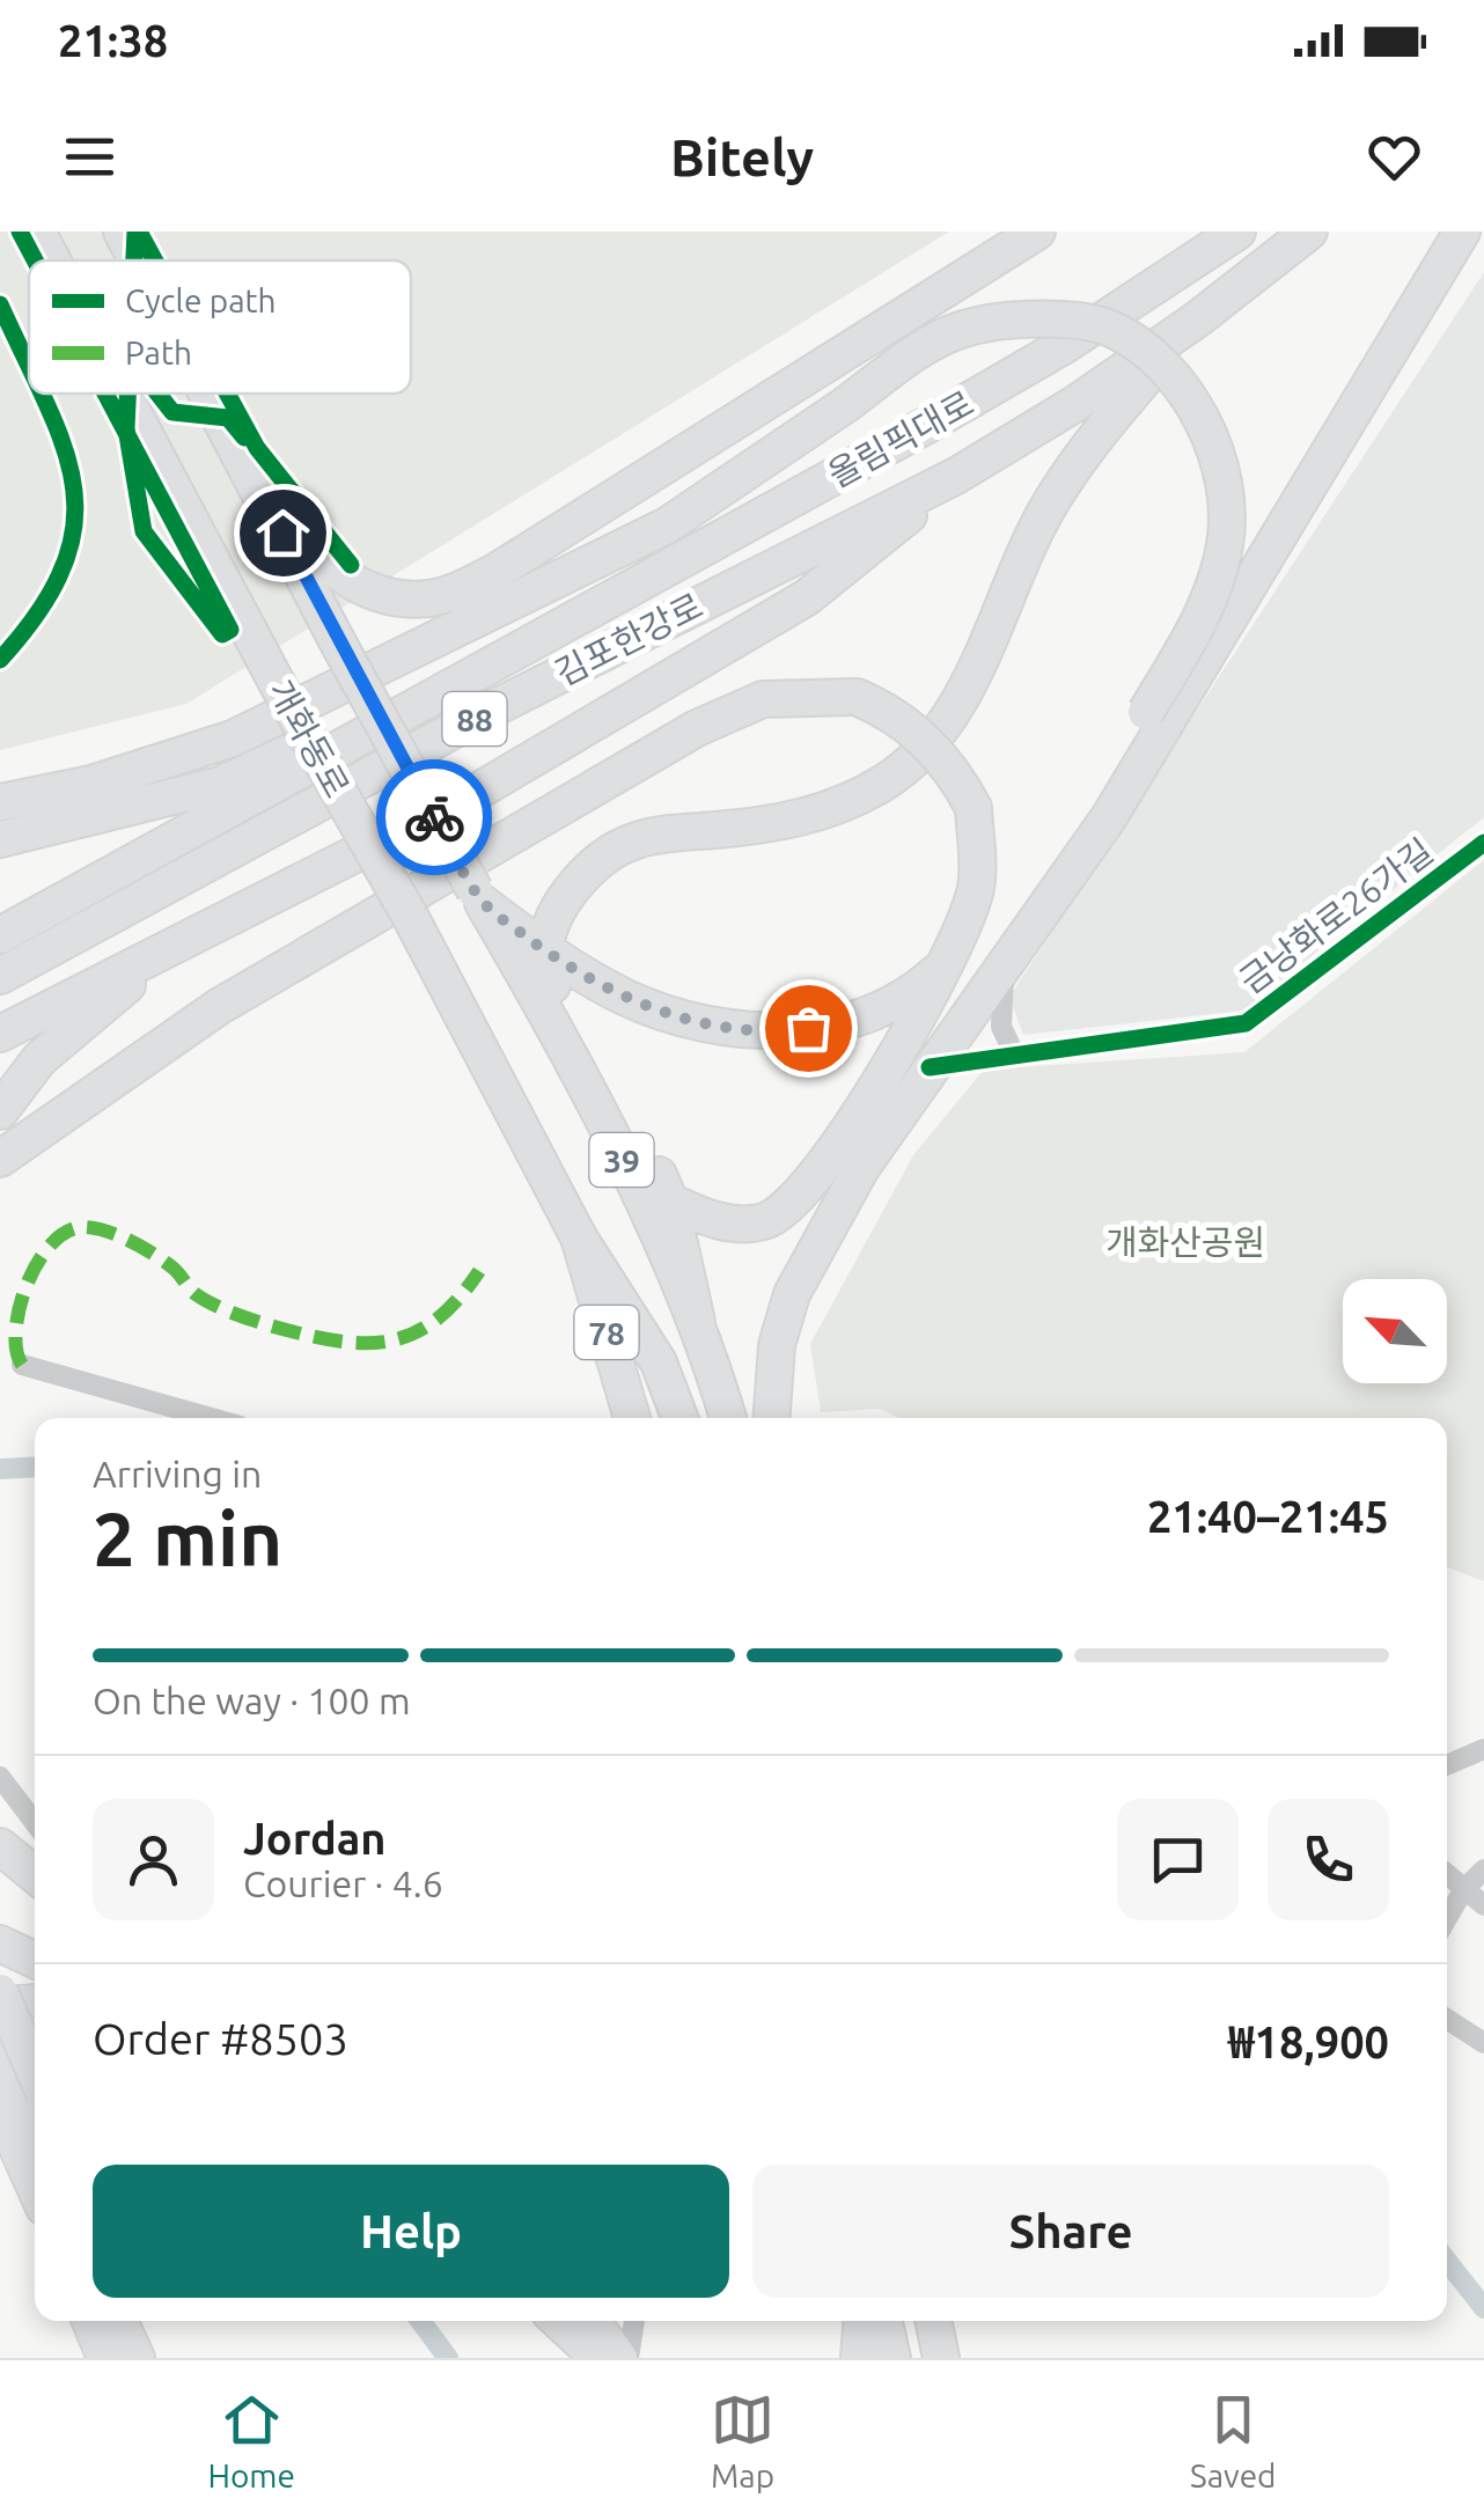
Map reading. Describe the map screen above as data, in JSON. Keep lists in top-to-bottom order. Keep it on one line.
{"streets":{"main road":["올림픽대로","김포한강로","88","개화동로","39","78"],"street":["금낭화로26가길"]},"crossings":[["올림픽대로","김포한강로"],["올림픽대로","88"],["김포한강로","88"],["개화동로","78"]],"parks":["개화산공원"],"legend":["Cycle path","Path"],"north":"top left","page":{"status":"21:38","header":"Bitely","heading":["2 min","Arriving in","21:40–21:45"],"panel":["Jordan","Courier · 4.6","Order #8503","₩18,900"],"bar":"On the way · 100 m","buttons":["Help","Share"],"tabs":["Home","Map","Saved"]}}
